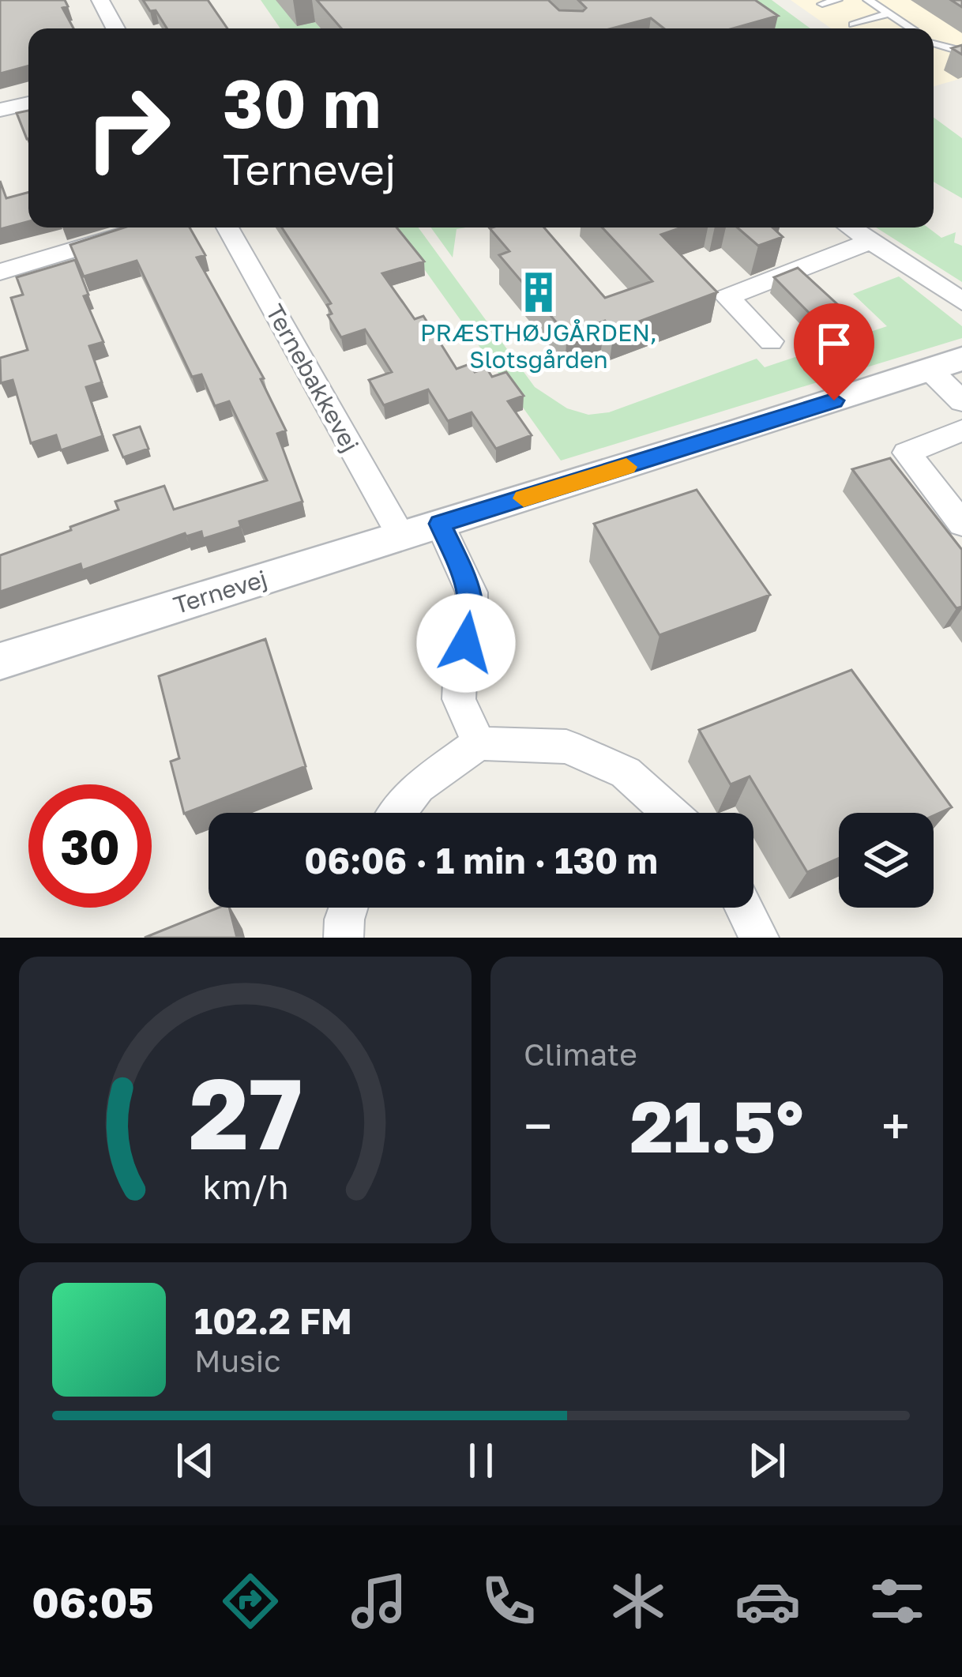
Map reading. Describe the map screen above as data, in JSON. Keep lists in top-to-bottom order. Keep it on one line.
{"streets":{"street":["Ternebakkevej","Ternevej"]},"crossings":[["Ternebakkevej","Ternevej"]],"places":{"building":["PRÆSTHØJGÅRDEN, Slotsgården"]},"page":{"turn":["30 m","Ternevej"],"limit":"30","trip":"06:06 · 1 min · 130 m","tile":"Climate","heat":["−","21.5°","+"],"song":["102.2 FM","Music"],"tabs":"06:05","gauge":["27","km/h"]}}
